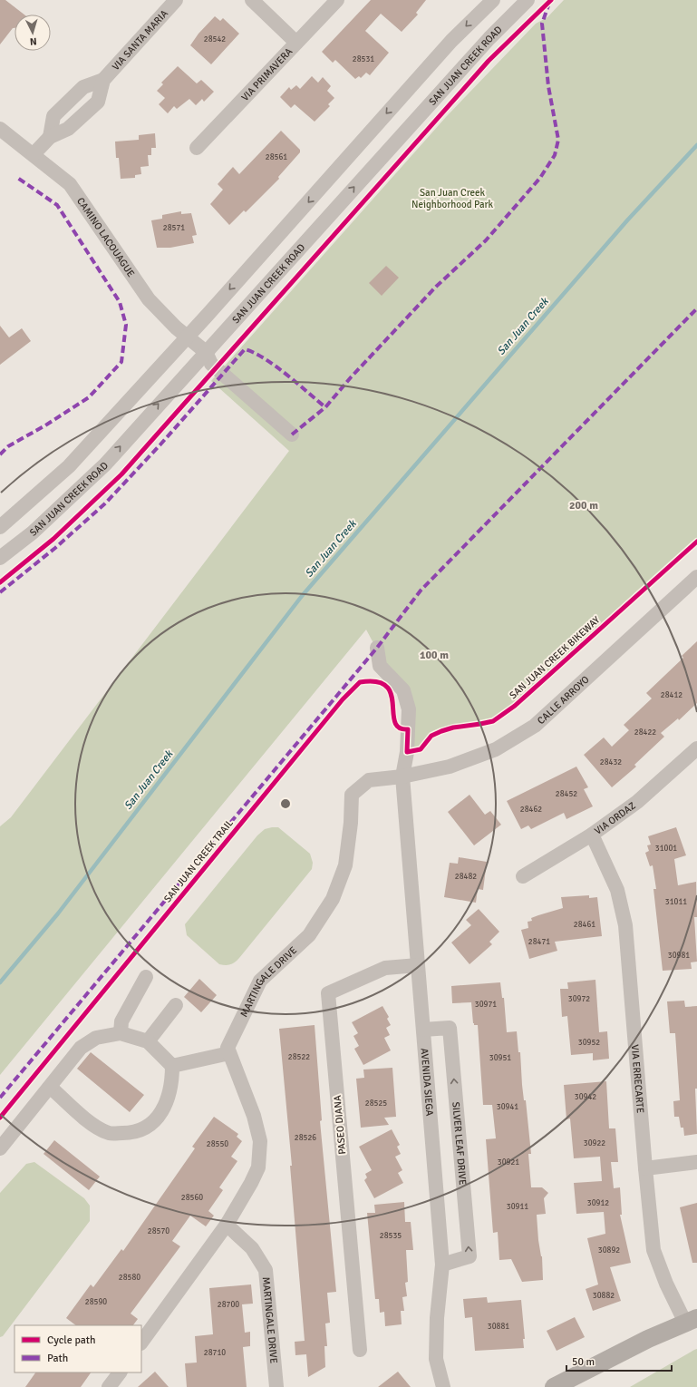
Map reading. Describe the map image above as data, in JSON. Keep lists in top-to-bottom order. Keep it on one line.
{"streets":{"street":["VIA SANTA MARIA","SAN JUAN CREEK ROAD","VIA PRIMAVERA","CAMINO LACOUAGUE","CALLE ARROYO","VIA ORDAZ","MARTINGALE DRIVE","VIA ERRECARTE","AVENIDA SIEGA","PASEO DIANA","SILVER LEAF DRIVE"],"cycle path":["SAN JUAN CREEK BIKEWAY"]},"crossings":[["VIA SANTA MARIA","CAMINO LACOUAGUE"],["SAN JUAN CREEK ROAD","CAMINO LACOUAGUE"],["CALLE ARROYO","MARTINGALE DRIVE"],["CALLE ARROYO","AVENIDA SIEGA"],["VIA ORDAZ","VIA ERRECARTE"],["MARTINGALE DRIVE","AVENIDA SIEGA"],["AVENIDA SIEGA","PASEO DIANA"],["AVENIDA SIEGA","SILVER LEAF DRIVE"]],"one_way":["SILVER LEAF DRIVE"],"water":["San Juan Creek"],"parks":["San Juan Creek Neighborhood Park"],"house_numbers":["28542","28531","28561","28571","28412","28422","28432","28452","28462","31001","28482","31011","28461","28471","30981","30972","30971","30952","28522","30951","30942","28525","30941","28526","30922","28550","30921","28560","30912","30911","28570","28535","30892","28580","30882","28590","28700","30881","28710"],"legend":["Cycle path","Path"],"scale_bar":"50 m","north":"bottom","rings":["200 m","100 m"]}
